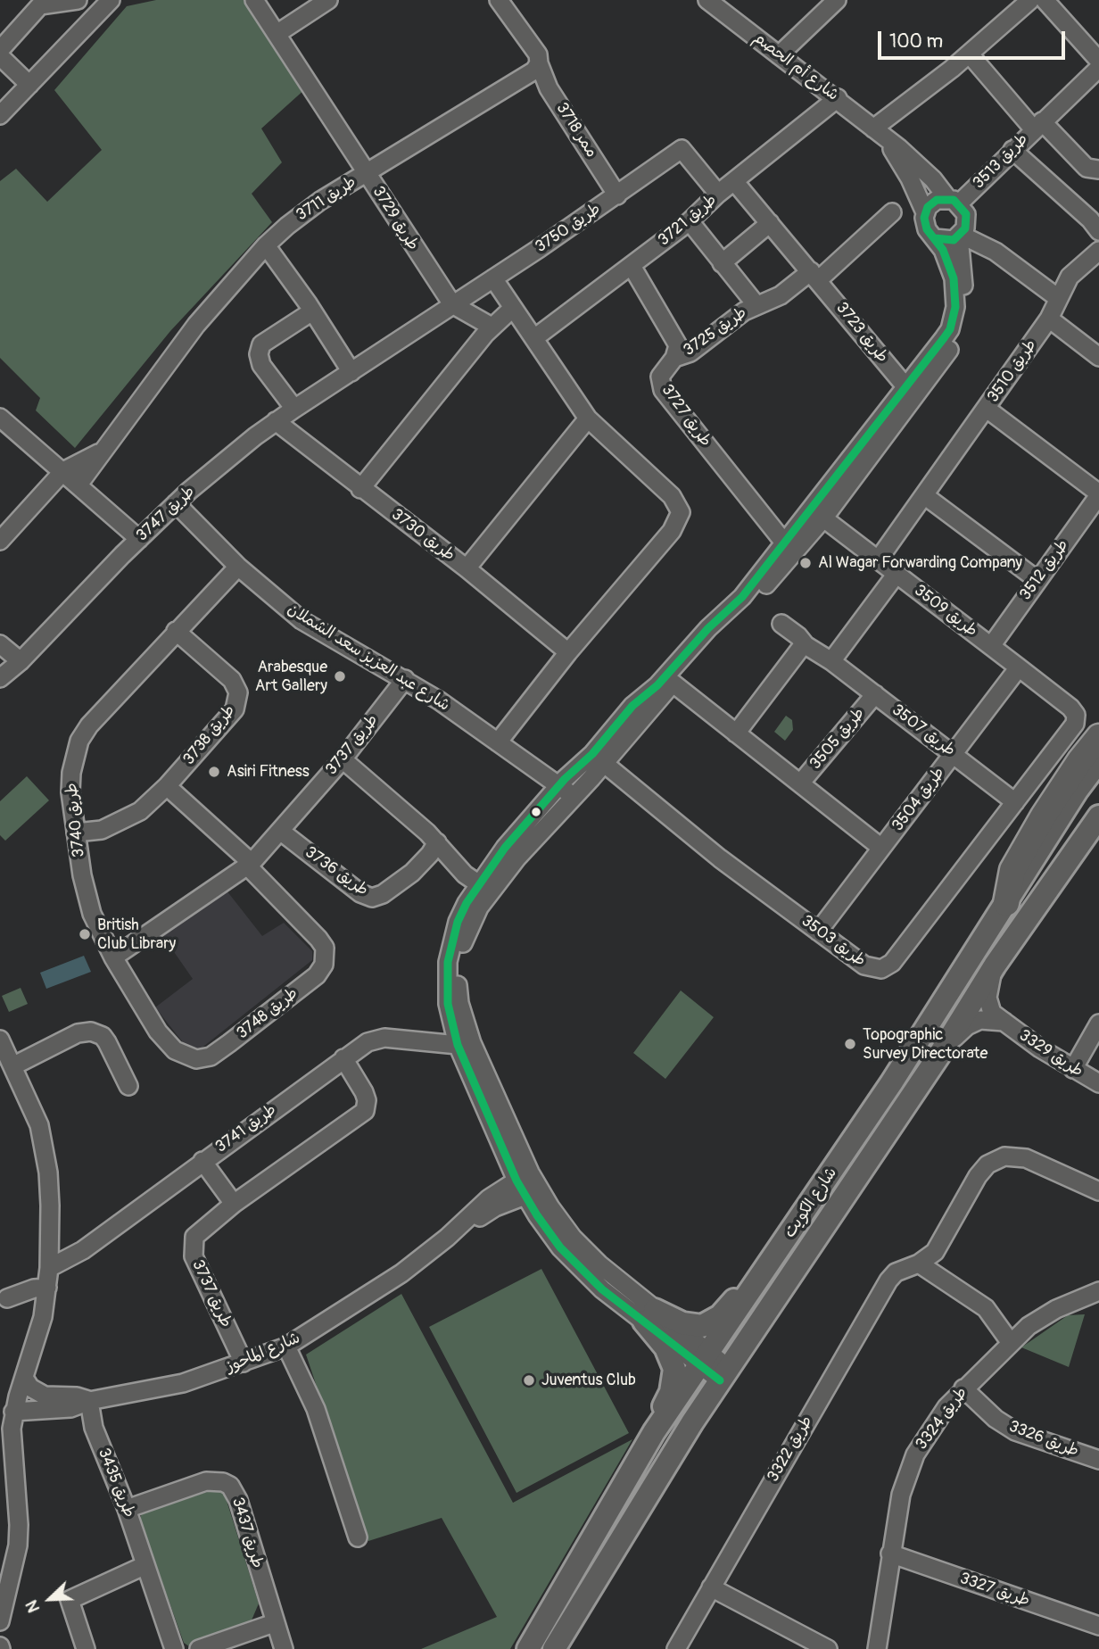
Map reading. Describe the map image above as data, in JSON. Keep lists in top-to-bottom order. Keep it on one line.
{"streets":{"main road":["شارع الكويت"],"street":["شارع أم الحصم","ممر 3718","طريق 3513","طريق 3711","طريق 3729","طريق 3721","طريق 3750","طريق 3725","طريق 3723","طريق 3510","طريق 3727","طريق 3747","طريق 3730","طريق 3512","طريق 3509","شارع عبد العزيز سعد الشملان","طريق 3507","طريق 3738","طريق 3505","طريق 3737","طريق 3504","طريق 3740","طريق 3736","طريق 3503","طريق 3748","طريق 3329","طريق 3741","شارع الماحوز","طريق 3324","طريق 3326","طريق 3322","طريق 3435","طريق 3437","طريق 3327"]},"crossings":[["شارع أم الحصم","طريق 3513"],["شارع أم الحصم","طريق 3721"],["ممر 3718","طريق 3711"],["ممر 3718","طريق 3750"],["طريق 3711","طريق 3729"],["طريق 3729","طريق 3750"],["طريق 3729","طريق 3747"],["طريق 3721","طريق 3750"],["طريق 3721","طريق 3725"],["طريق 3721","طريق 3723"],["طريق 3750","طريق 3747"],["طريق 3725","طريق 3723"],["طريق 3725","طريق 3727"],["طريق 3510","طريق 3512"],["طريق 3510","طريق 3509"],["طريق 3747","طريق 3730"],["طريق 3747","شارع عبد العزيز سعد الشملان"],["طريق 3512","طريق 3509"],["طريق 3509","طريق 3504"],["طريق 3509","طريق 3503"],["شارع عبد العزيز سعد الشملان","طريق 3737"],["شارع عبد العزيز سعد الشملان","طريق 3740"],["طريق 3507","طريق 3505"],["طريق 3507","طريق 3504"],["طريق 3507","طريق 3503"],["طريق 3738","طريق 3740"],["طريق 3505","طريق 3504"],["طريق 3737","طريق 3740"],["طريق 3737","طريق 3736"],["طريق 3737","طريق 3748"],["طريق 3737","طريق 3741"],["طريق 3737","شارع الماحوز"],["طريق 3504","طريق 3503"],["طريق 3740","طريق 3748"],["طريق 3329","شارع الكويت"],["شارع الماحوز","طريق 3435"],["طريق 3324","طريق 3326"],["طريق 3324","طريق 3327"],["طريق 3435","طريق 3437"]],"places":["Al Wagar Forwarding Company","Arabesque Art Gallery","Asiri Fitness","British Club Library","Topographic Survey Directorate","Juventus Club"],"scale_bar":"100 m","north":"bottom left"}
